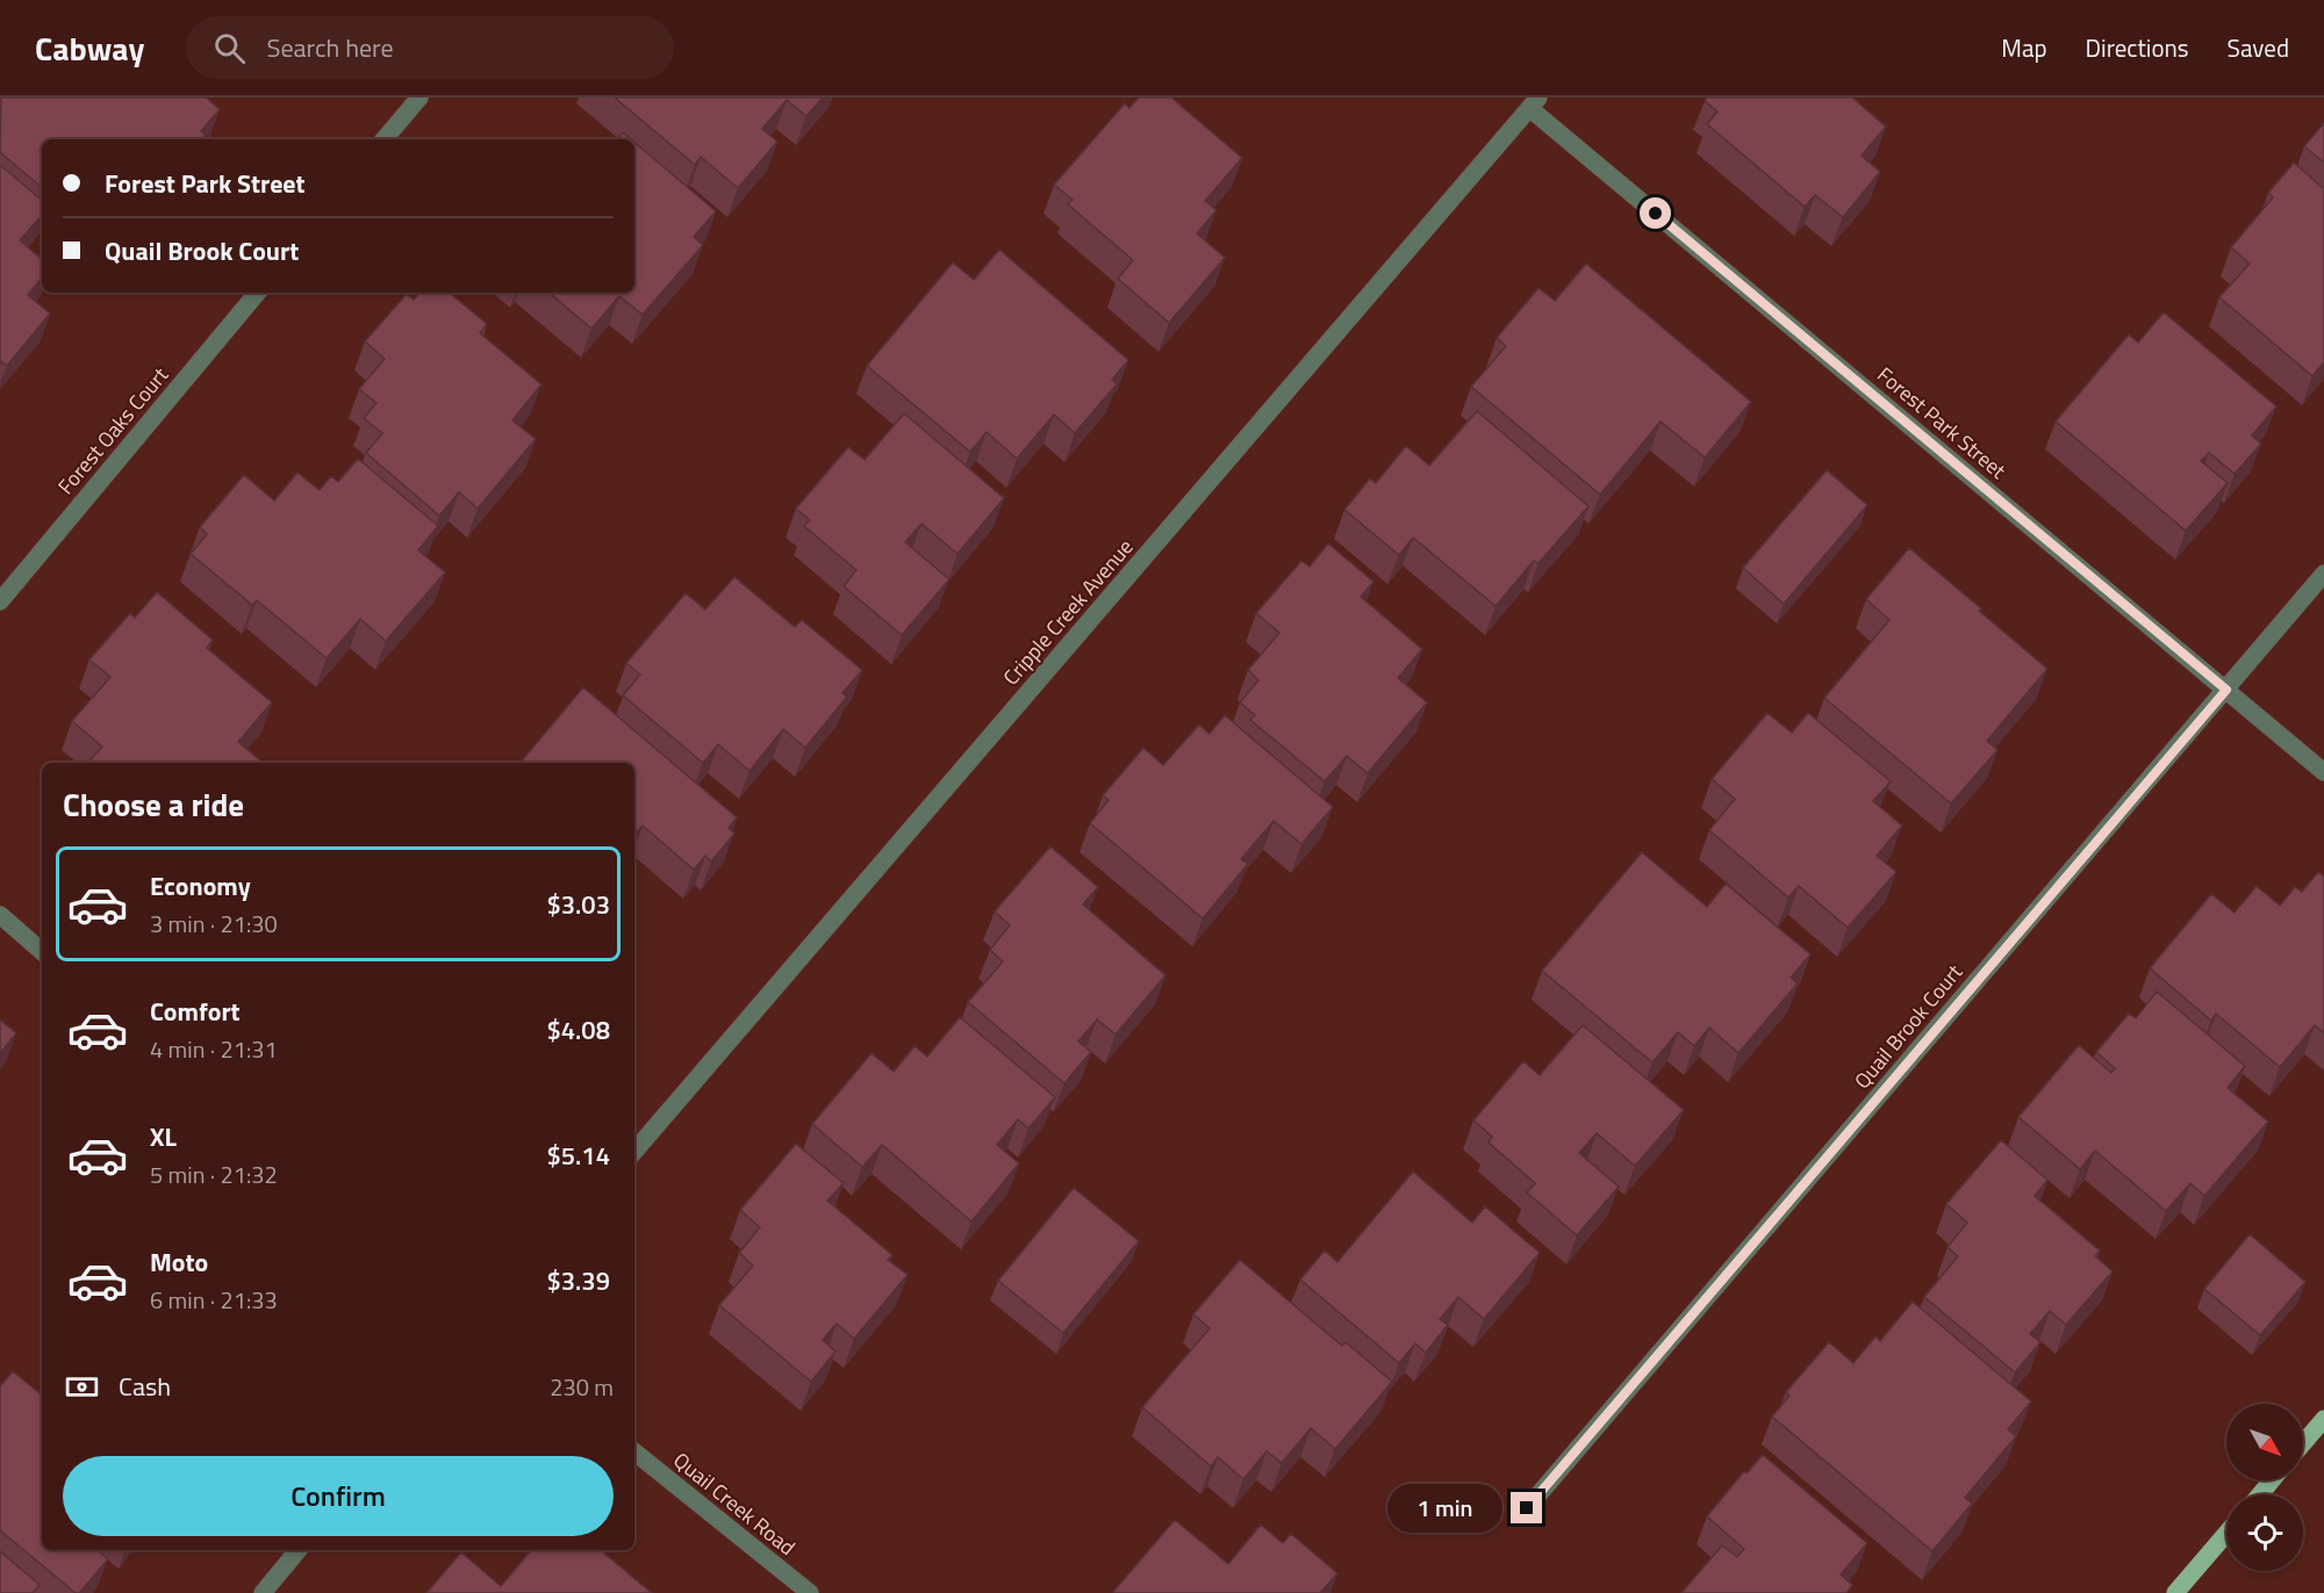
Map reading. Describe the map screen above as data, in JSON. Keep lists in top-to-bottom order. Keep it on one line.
{"streets":{"street":["Forest Park Street","Forest Oaks Court","Cripple Creek Avenue","Quail Brook Court","Quail Creek Road"]},"crossings":[["Forest Park Street","Cripple Creek Avenue"],["Forest Park Street","Quail Brook Court"]],"north":"bottom right","page":{"header":"Cabway","search":"Search here","nav":["Map","Directions","Saved"],"banner":["Forest Park Street","Quail Brook Court"],"heading":"Choose a ride","list":[{"name":"Economy","note":"3 min · 21:30","value":"$3.03"},{"name":"Comfort","note":"4 min · 21:31","value":"$4.08"},{"name":"XL","note":"5 min · 21:32","value":"$5.14"},{"name":"Moto","note":"6 min · 21:33","value":"$3.39"}],"pay":["Cash","230 m"],"buttons":"Confirm","bubble":"1 min"}}
